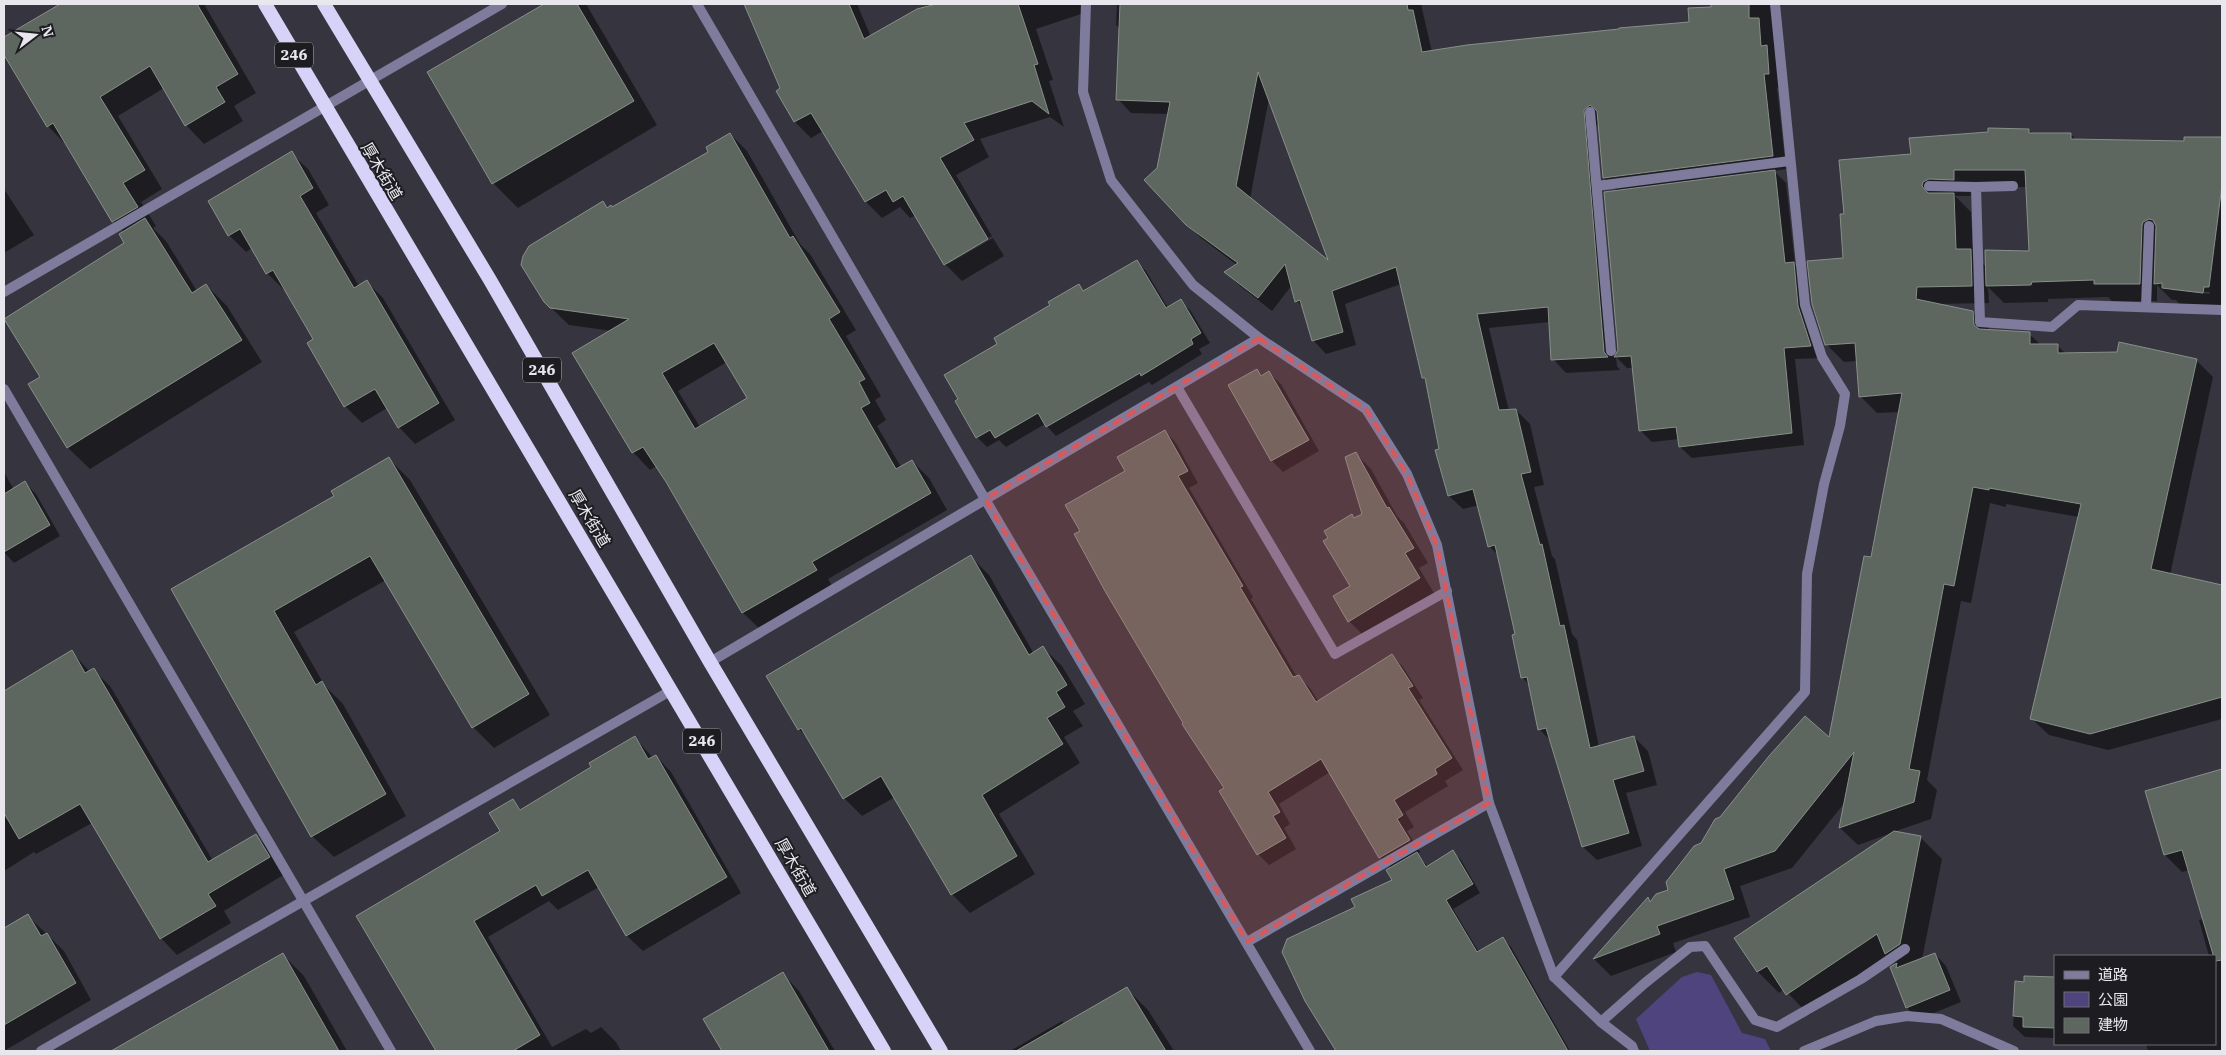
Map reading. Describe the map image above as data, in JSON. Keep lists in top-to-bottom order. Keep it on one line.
{"streets":{"highway":["246","厚木街道"]},"legend":["道路","公園","建物"],"north":"right"}
